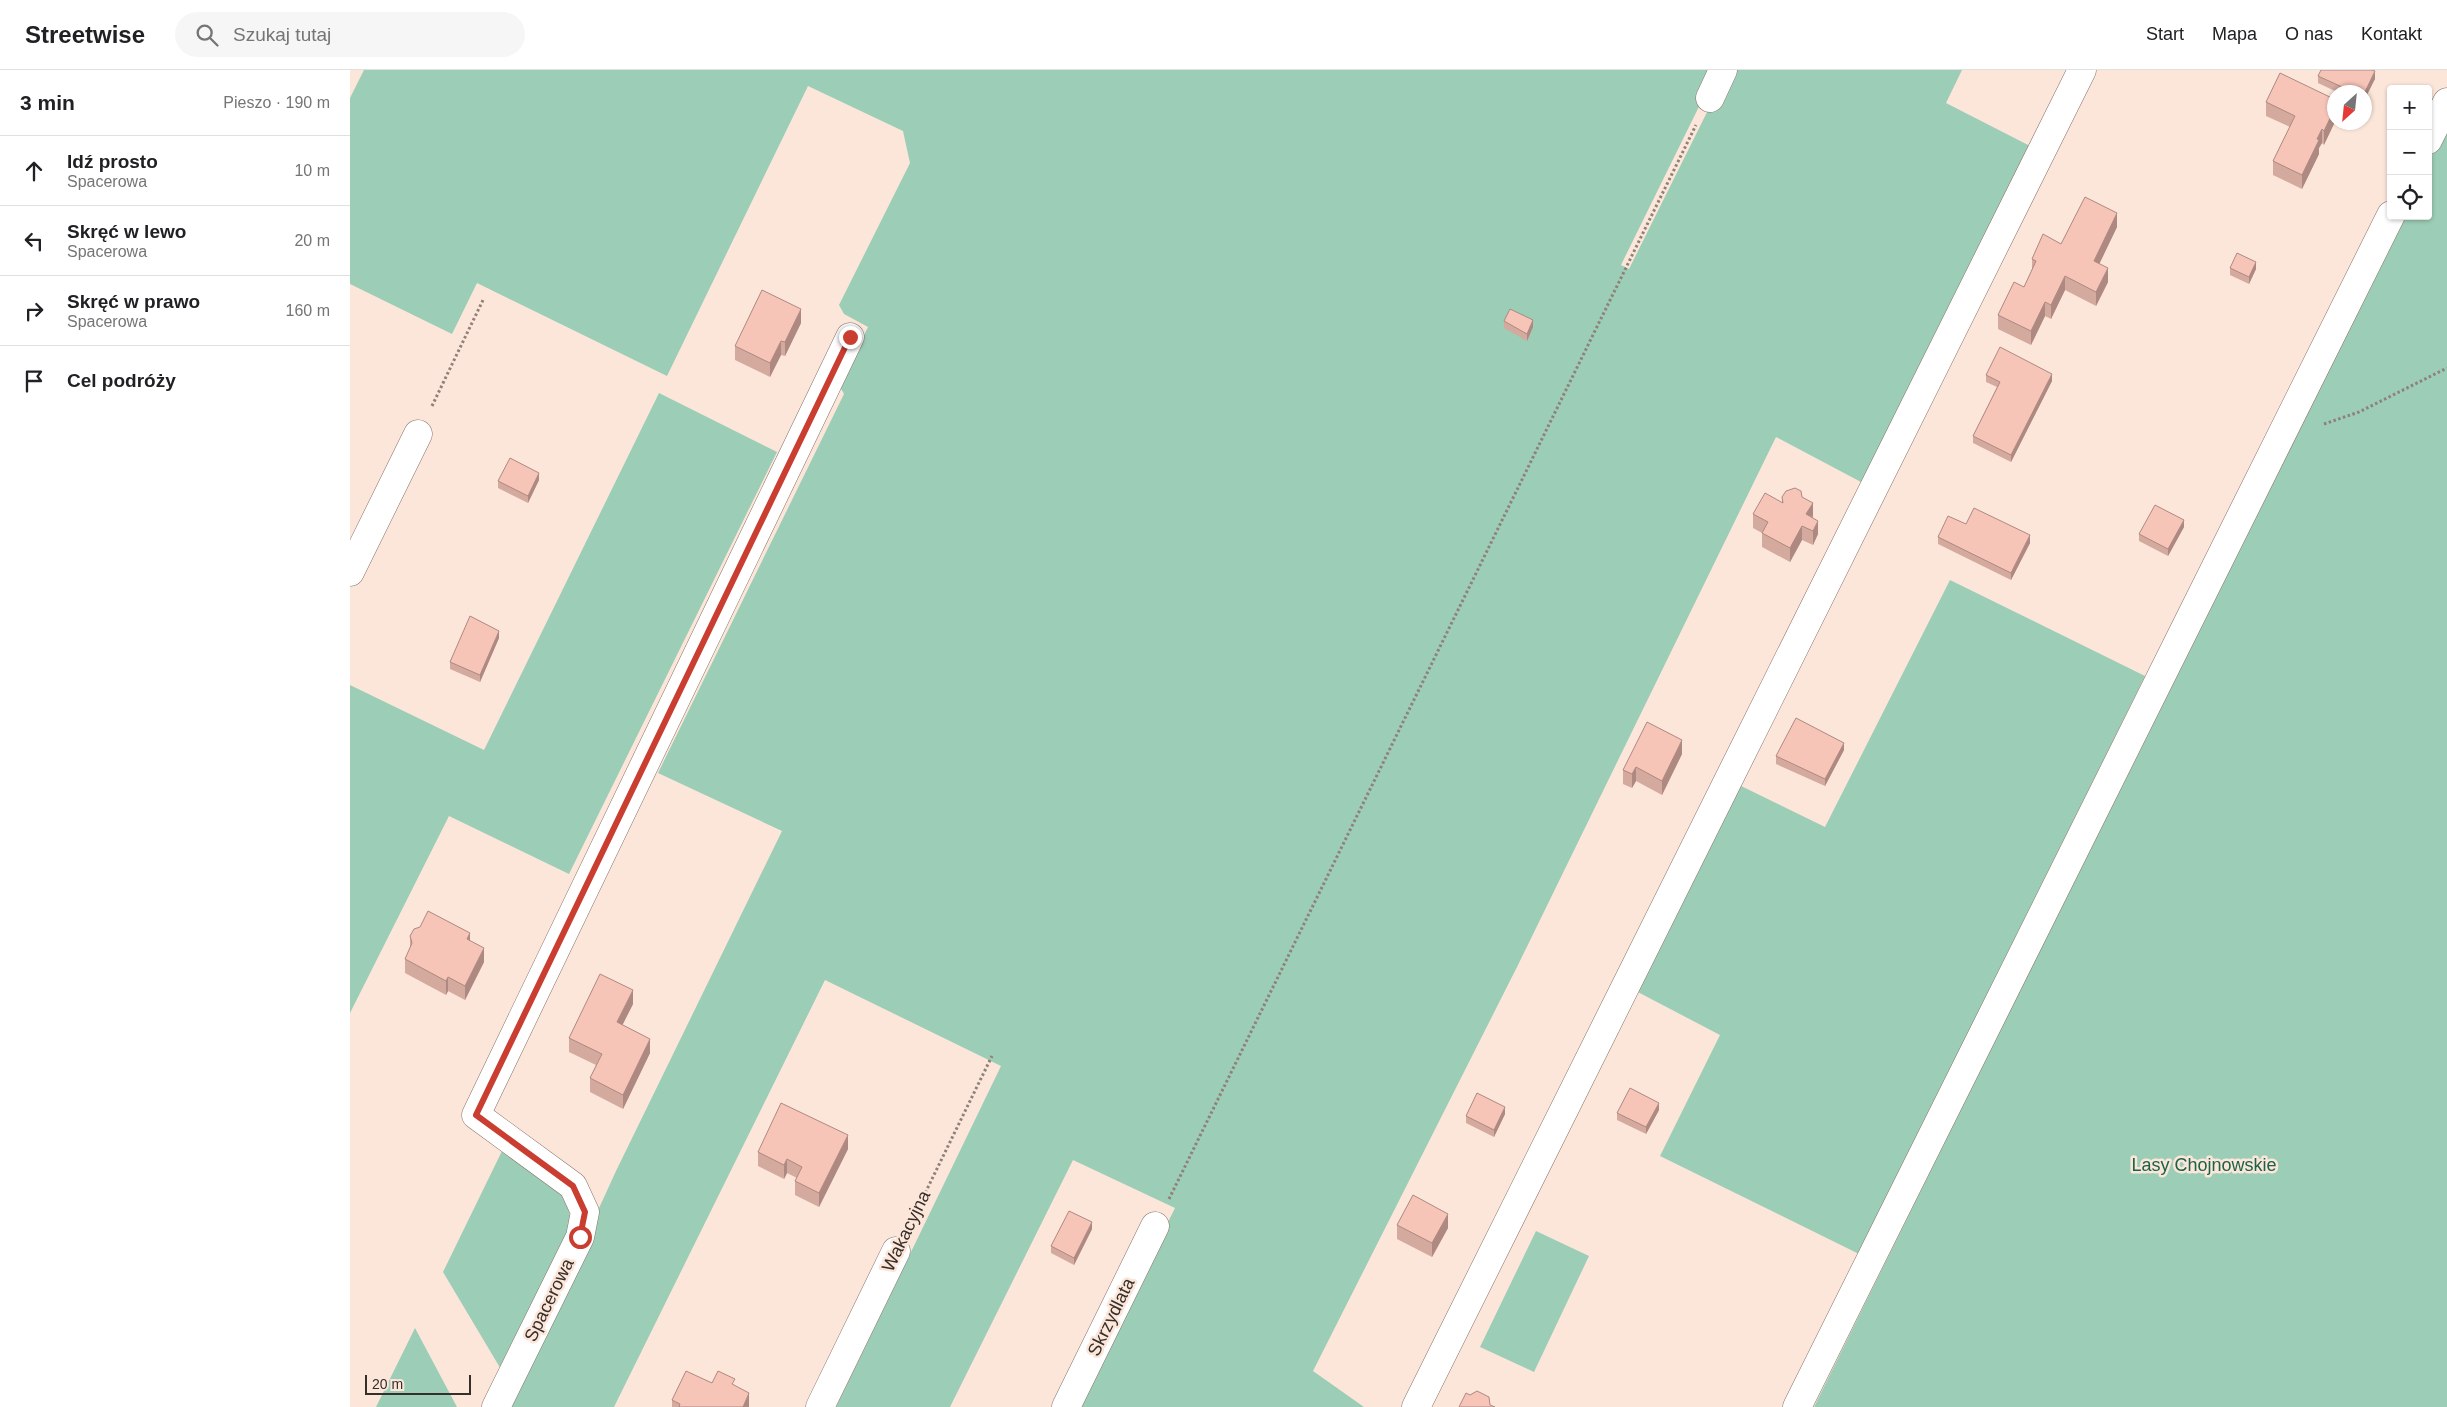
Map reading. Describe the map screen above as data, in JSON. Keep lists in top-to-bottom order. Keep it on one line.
{"streets":{"street":["Wakacyjna","Spacerowa","Skrzydlata"]},"parks":["Lasy Chojnowskie"],"scale_bar":"20 m","north":"bottom left","page":{"header":"Streetwise","search":"Szukaj tutaj","nav":["Start","Mapa","O nas","Kontakt"],"heading":["3 min","Pieszo · 190 m"],"map_buttons":["+","−"],"list":[["Idź prosto","Spacerowa","10 m"],["Skręć w lewo","Spacerowa","20 m"],["Skręć w prawo","Spacerowa","160 m"],"Cel podróży"],"scale":"20 m"}}
